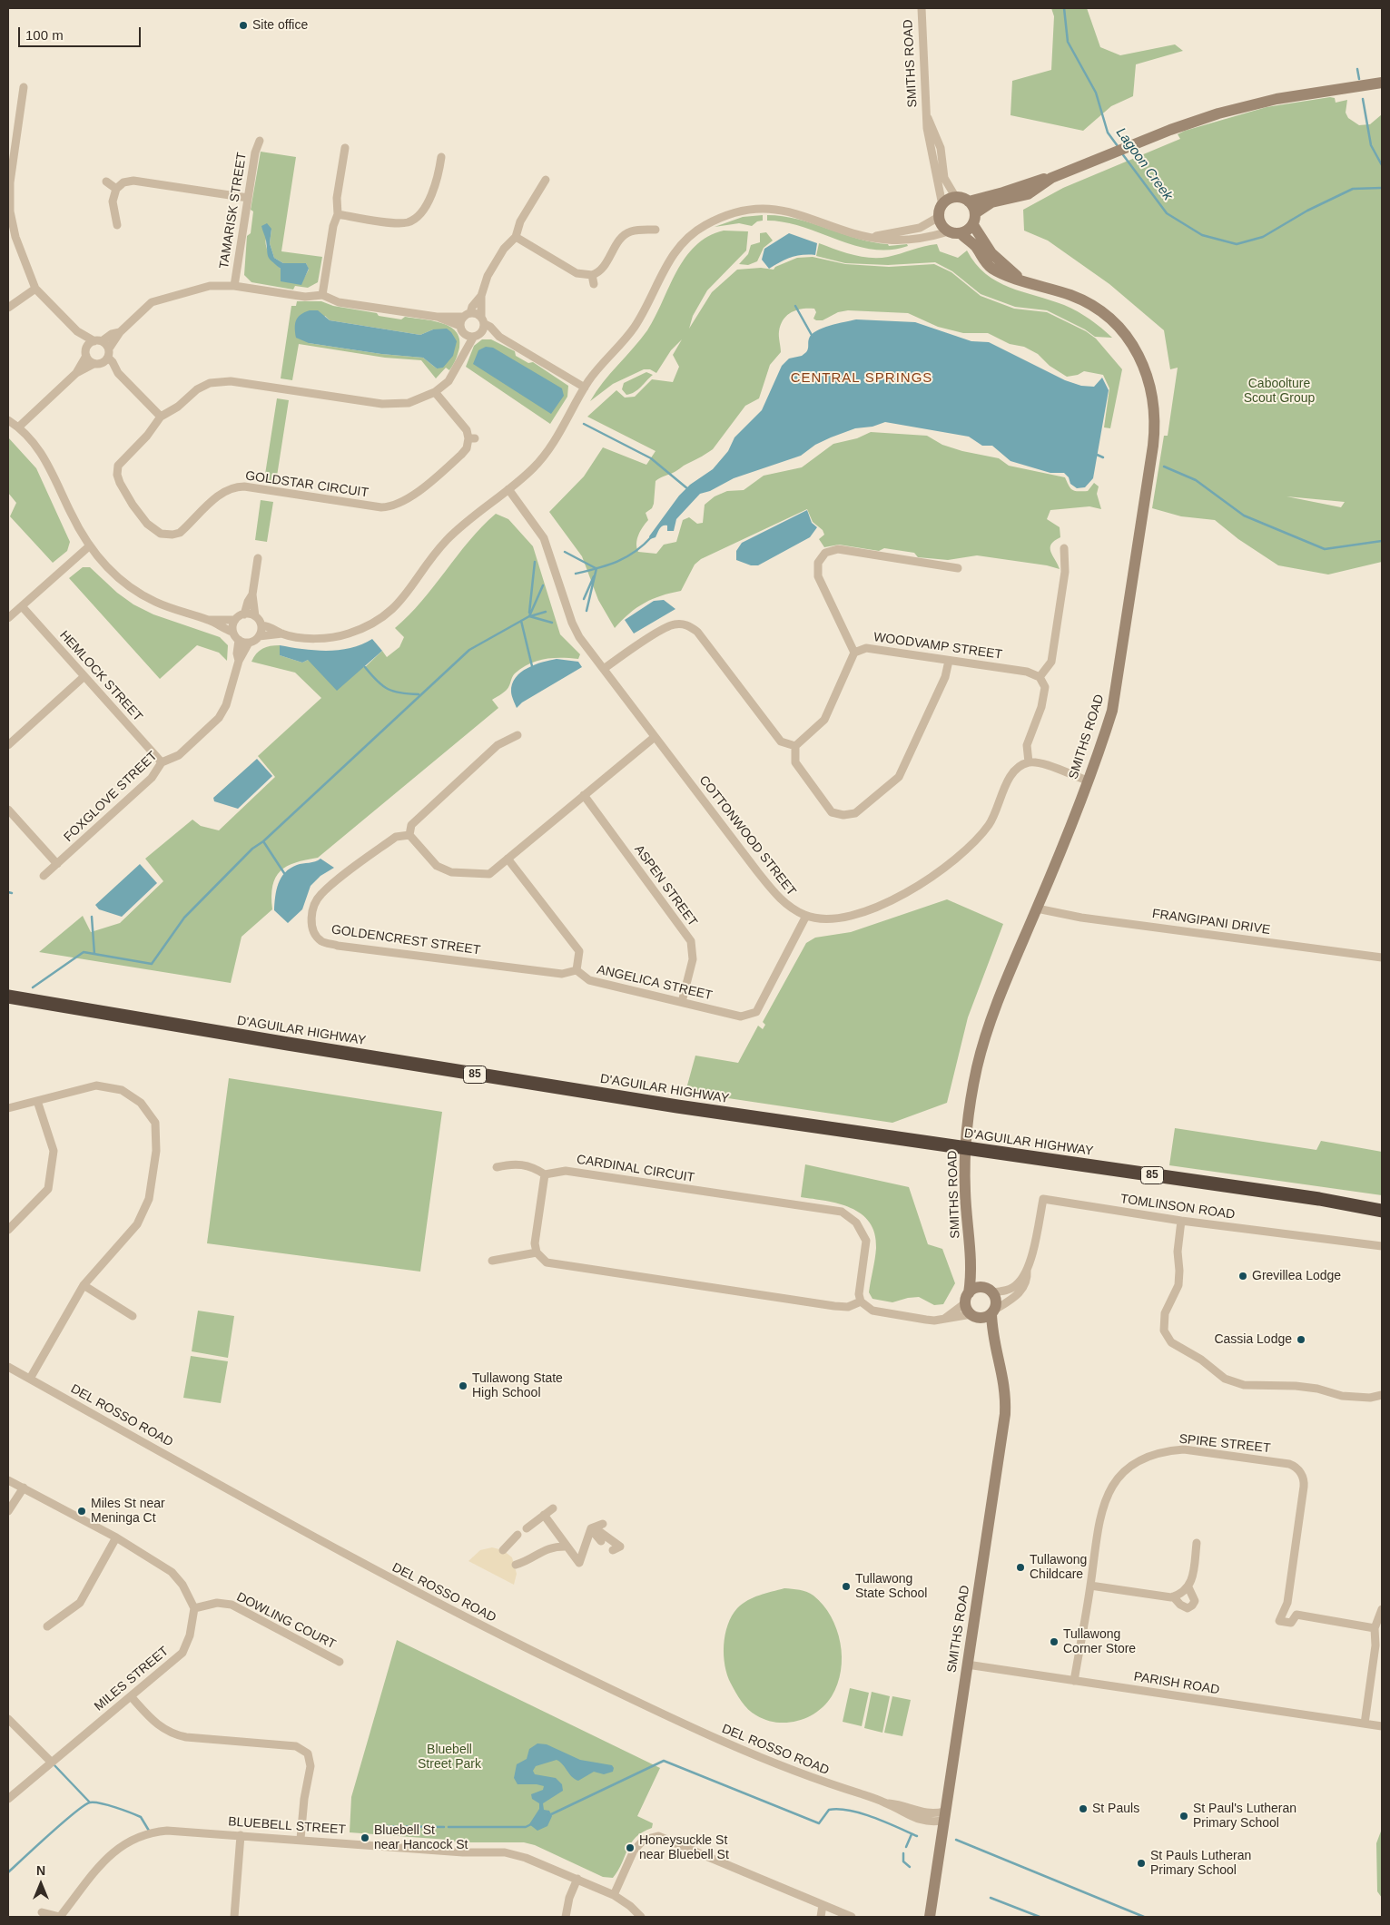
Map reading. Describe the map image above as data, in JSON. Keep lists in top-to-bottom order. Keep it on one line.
{"streets":{"highway":["D'AGUILAR HIGHWAY","85"],"main road":["SMITHS ROAD"],"street":["TAMARISK STREET","GOLDSTAR CIRCUIT","WOODVAMP STREET","HEMLOCK STREET","FOXGLOVE STREET","COTTONWOOD STREET","ASPEN STREET","FRANGIPANI DRIVE","GOLDENCREST STREET","ANGELICA STREET","CARDINAL CIRCUIT","TOMLINSON ROAD","DEL ROSSO ROAD","SPIRE STREET","DOWLING COURT","MILES STREET","PARISH ROAD","BLUEBELL STREET"]},"crossings":[["SMITHS ROAD","FRANGIPANI DRIVE"],["SMITHS ROAD","TOMLINSON ROAD"],["SMITHS ROAD","DEL ROSSO ROAD"],["SMITHS ROAD","PARISH ROAD"],["HEMLOCK STREET","FOXGLOVE STREET"],["COTTONWOOD STREET","ANGELICA STREET"],["ASPEN STREET","ANGELICA STREET"],["GOLDENCREST STREET","ANGELICA STREET"],["SPIRE STREET","PARISH ROAD"],["DOWLING COURT","MILES STREET"]],"districts":["CENTRAL SPRINGS"],"water":["Lagoon Creek"],"parks":["Caboolture Scout Group","Bluebell Street Park"],"places":["Site office","Grevillea Lodge","Cassia Lodge","Tullawong State High School","Miles St near Meninga Ct","Tullawong Childcare","Tullawong State School","Tullawong Corner Store","St Pauls","St Paul's Lutheran Primary School","Bluebell St near Hancock St","Honeysuckle St near Bluebell St","St Pauls Lutheran Primary School"],"scale_bar":"100 m","north":"top"}
